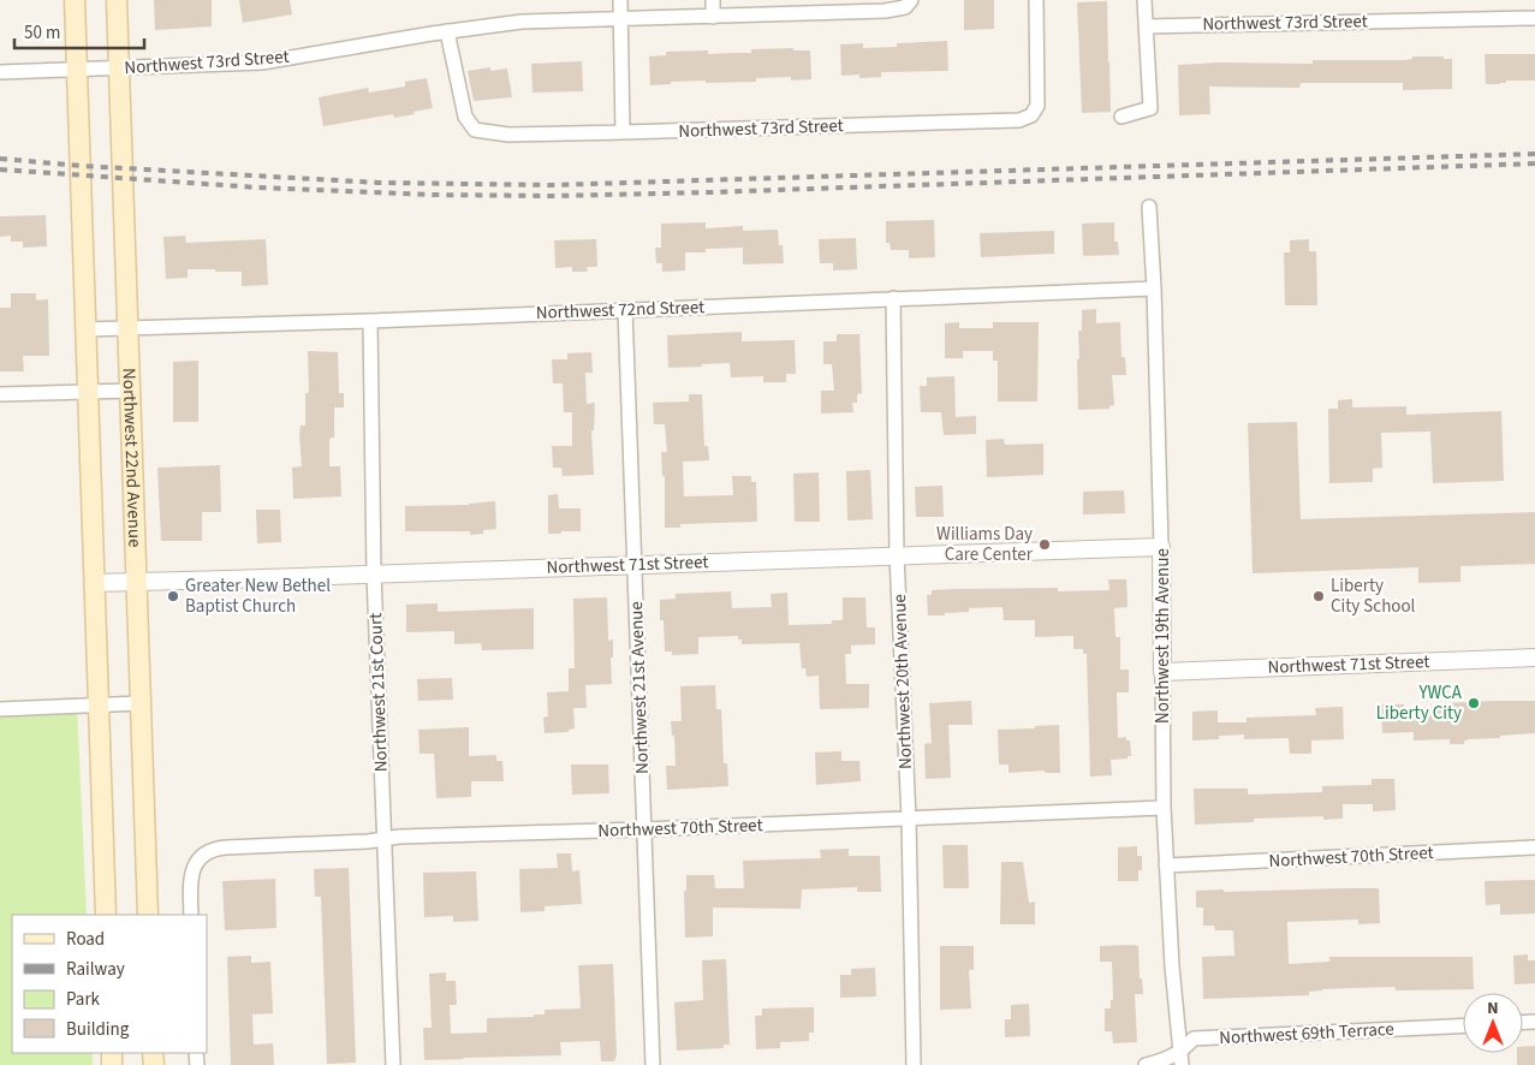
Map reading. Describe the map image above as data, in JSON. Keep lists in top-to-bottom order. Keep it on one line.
{"streets":{"main road":["Northwest 22nd Avenue"],"street":["Northwest 73rd Street","Northwest 72nd Street","Northwest 71st Street","Northwest 19th Avenue","Northwest 20th Avenue","Northwest 21st Avenue","Northwest 21st Court","Northwest 70th Street","Northwest 69th Terrace"]},"crossings":[["Northwest 73rd Street","Northwest 22nd Avenue"],["Northwest 72nd Street","Northwest 22nd Avenue"],["Northwest 72nd Street","Northwest 19th Avenue"],["Northwest 72nd Street","Northwest 20th Avenue"],["Northwest 72nd Street","Northwest 21st Avenue"],["Northwest 72nd Street","Northwest 21st Court"],["Northwest 22nd Avenue","Northwest 71st Street"],["Northwest 71st Street","Northwest 19th Avenue"],["Northwest 71st Street","Northwest 20th Avenue"],["Northwest 71st Street","Northwest 21st Avenue"],["Northwest 71st Street","Northwest 21st Court"],["Northwest 19th Avenue","Northwest 70th Street"],["Northwest 19th Avenue","Northwest 69th Terrace"],["Northwest 20th Avenue","Northwest 70th Street"],["Northwest 21st Avenue","Northwest 70th Street"],["Northwest 21st Court","Northwest 70th Street"]],"places":["Williams Day Care Center","Greater New Bethel Baptist Church","Liberty City School","YWCA Liberty City"],"legend":["Road","Railway","Park","Building"],"scale_bar":"50 m","north":"top"}
